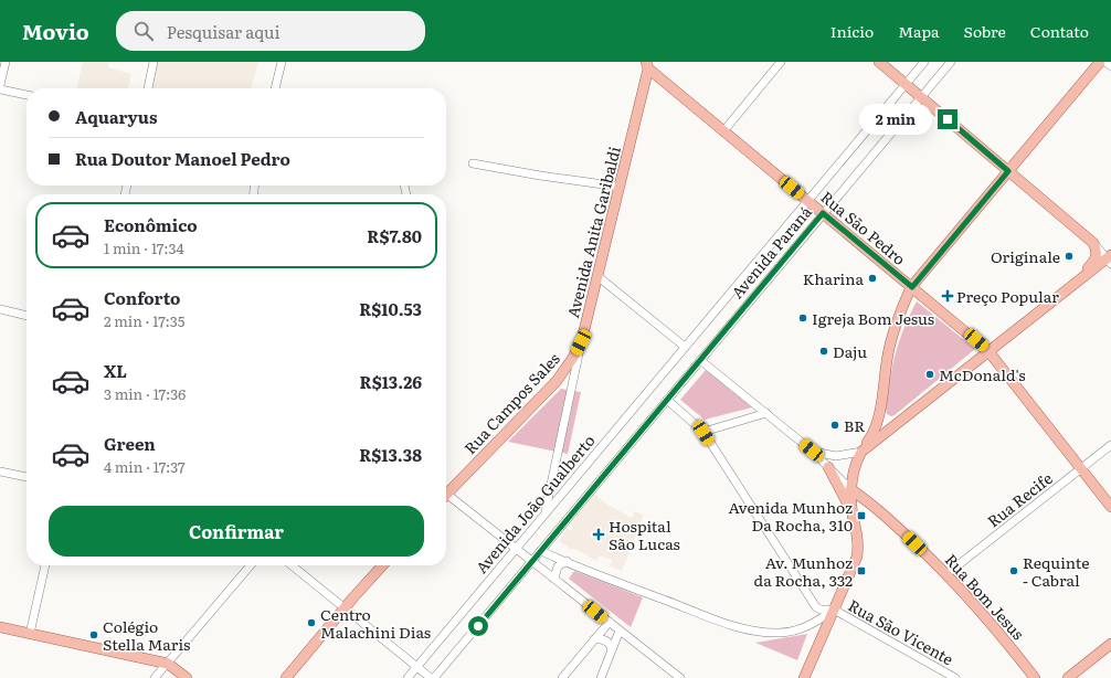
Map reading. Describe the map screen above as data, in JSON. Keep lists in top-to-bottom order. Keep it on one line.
{"streets":{"main road":["Rua São Pedro","Avenida Anita Garibaldi","Rua Campos Sales","Rua Bom Jesus"],"street":["Avenida Paraná","Rua Recife","Avenida João Gualberto","Rua São Vicente"]},"crossings":[["Rua São Pedro","Avenida Anita Garibaldi"],["Rua São Pedro","Avenida Paraná"],["Rua São Pedro","Rua Recife"],["Avenida Anita Garibaldi","Rua Campos Sales"],["Avenida Anita Garibaldi","Avenida João Gualberto"],["Avenida Paraná","Avenida João Gualberto"],["Avenida Paraná","Rua Bom Jesus"],["Rua Recife","Rua Bom Jesus"]],"places":{"other":["Originale","Kharina","Igreja Bom Jesus","Daju","McDonald's","BR","Requinte - Cabral","Centro Malachini Dias","Colégio Stella Maris"],"health":["Preço Popular","Hospital São Lucas"],"transit":["Avenida Munhoz Da Rocha, 310","Av. Munhoz da Rocha, 332"]},"page":{"header":"Movio","search":"Pesquisar aqui","nav":["Início","Mapa","Sobre","Contato"],"banner":["Aquaryus","Rua Doutor Manoel Pedro"],"bubble":"2 min","list":[{"name":"Econômico","note":"1 min · 17:34","value":"R$7.80"},{"name":"Conforto","note":"2 min · 17:35","value":"R$10.53"},{"name":"XL","note":"3 min · 17:36","value":"R$13.26"},{"name":"Green","note":"4 min · 17:37","value":"R$13.38"}],"buttons":"Confirmar"}}
